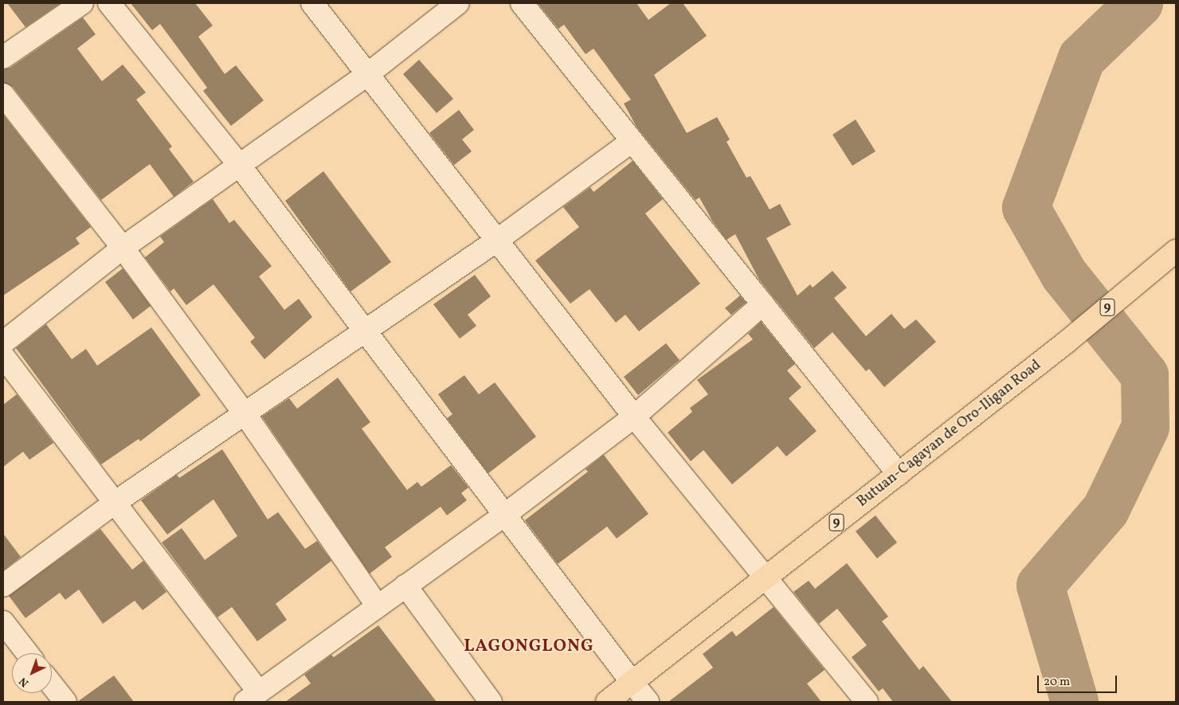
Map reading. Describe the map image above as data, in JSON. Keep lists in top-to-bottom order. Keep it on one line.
{"streets":{"highway":["9","Butuan-Cagayan de Oro-Iligan Road"]},"districts":["LAGONGLONG"],"scale_bar":"20 m","north":"bottom left"}
